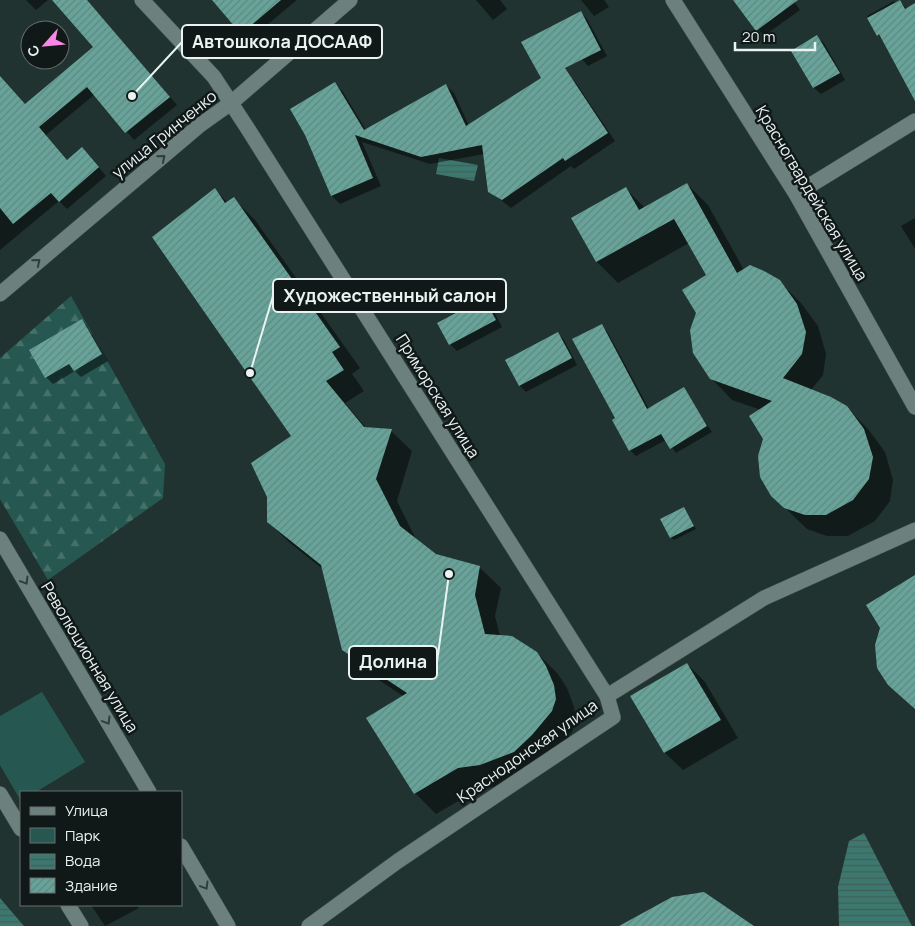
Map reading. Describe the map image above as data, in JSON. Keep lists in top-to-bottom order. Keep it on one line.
{"streets":{"street":["улица Гринченко","Красногвардейская улица","Приморская улица","Революционная улица","Краснодонская улица"]},"crossings":[["улица Гринченко","Приморская улица"],["Приморская улица","Краснодонская улица"]],"one_way":["улица Гринченко","Революционная улица"],"places":["Автошкола ДОСААФ","Художественный салон","Долина"],"legend":["Улица","Парк","Вода","Здание"],"scale_bar":"20 m","north":"bottom left"}
